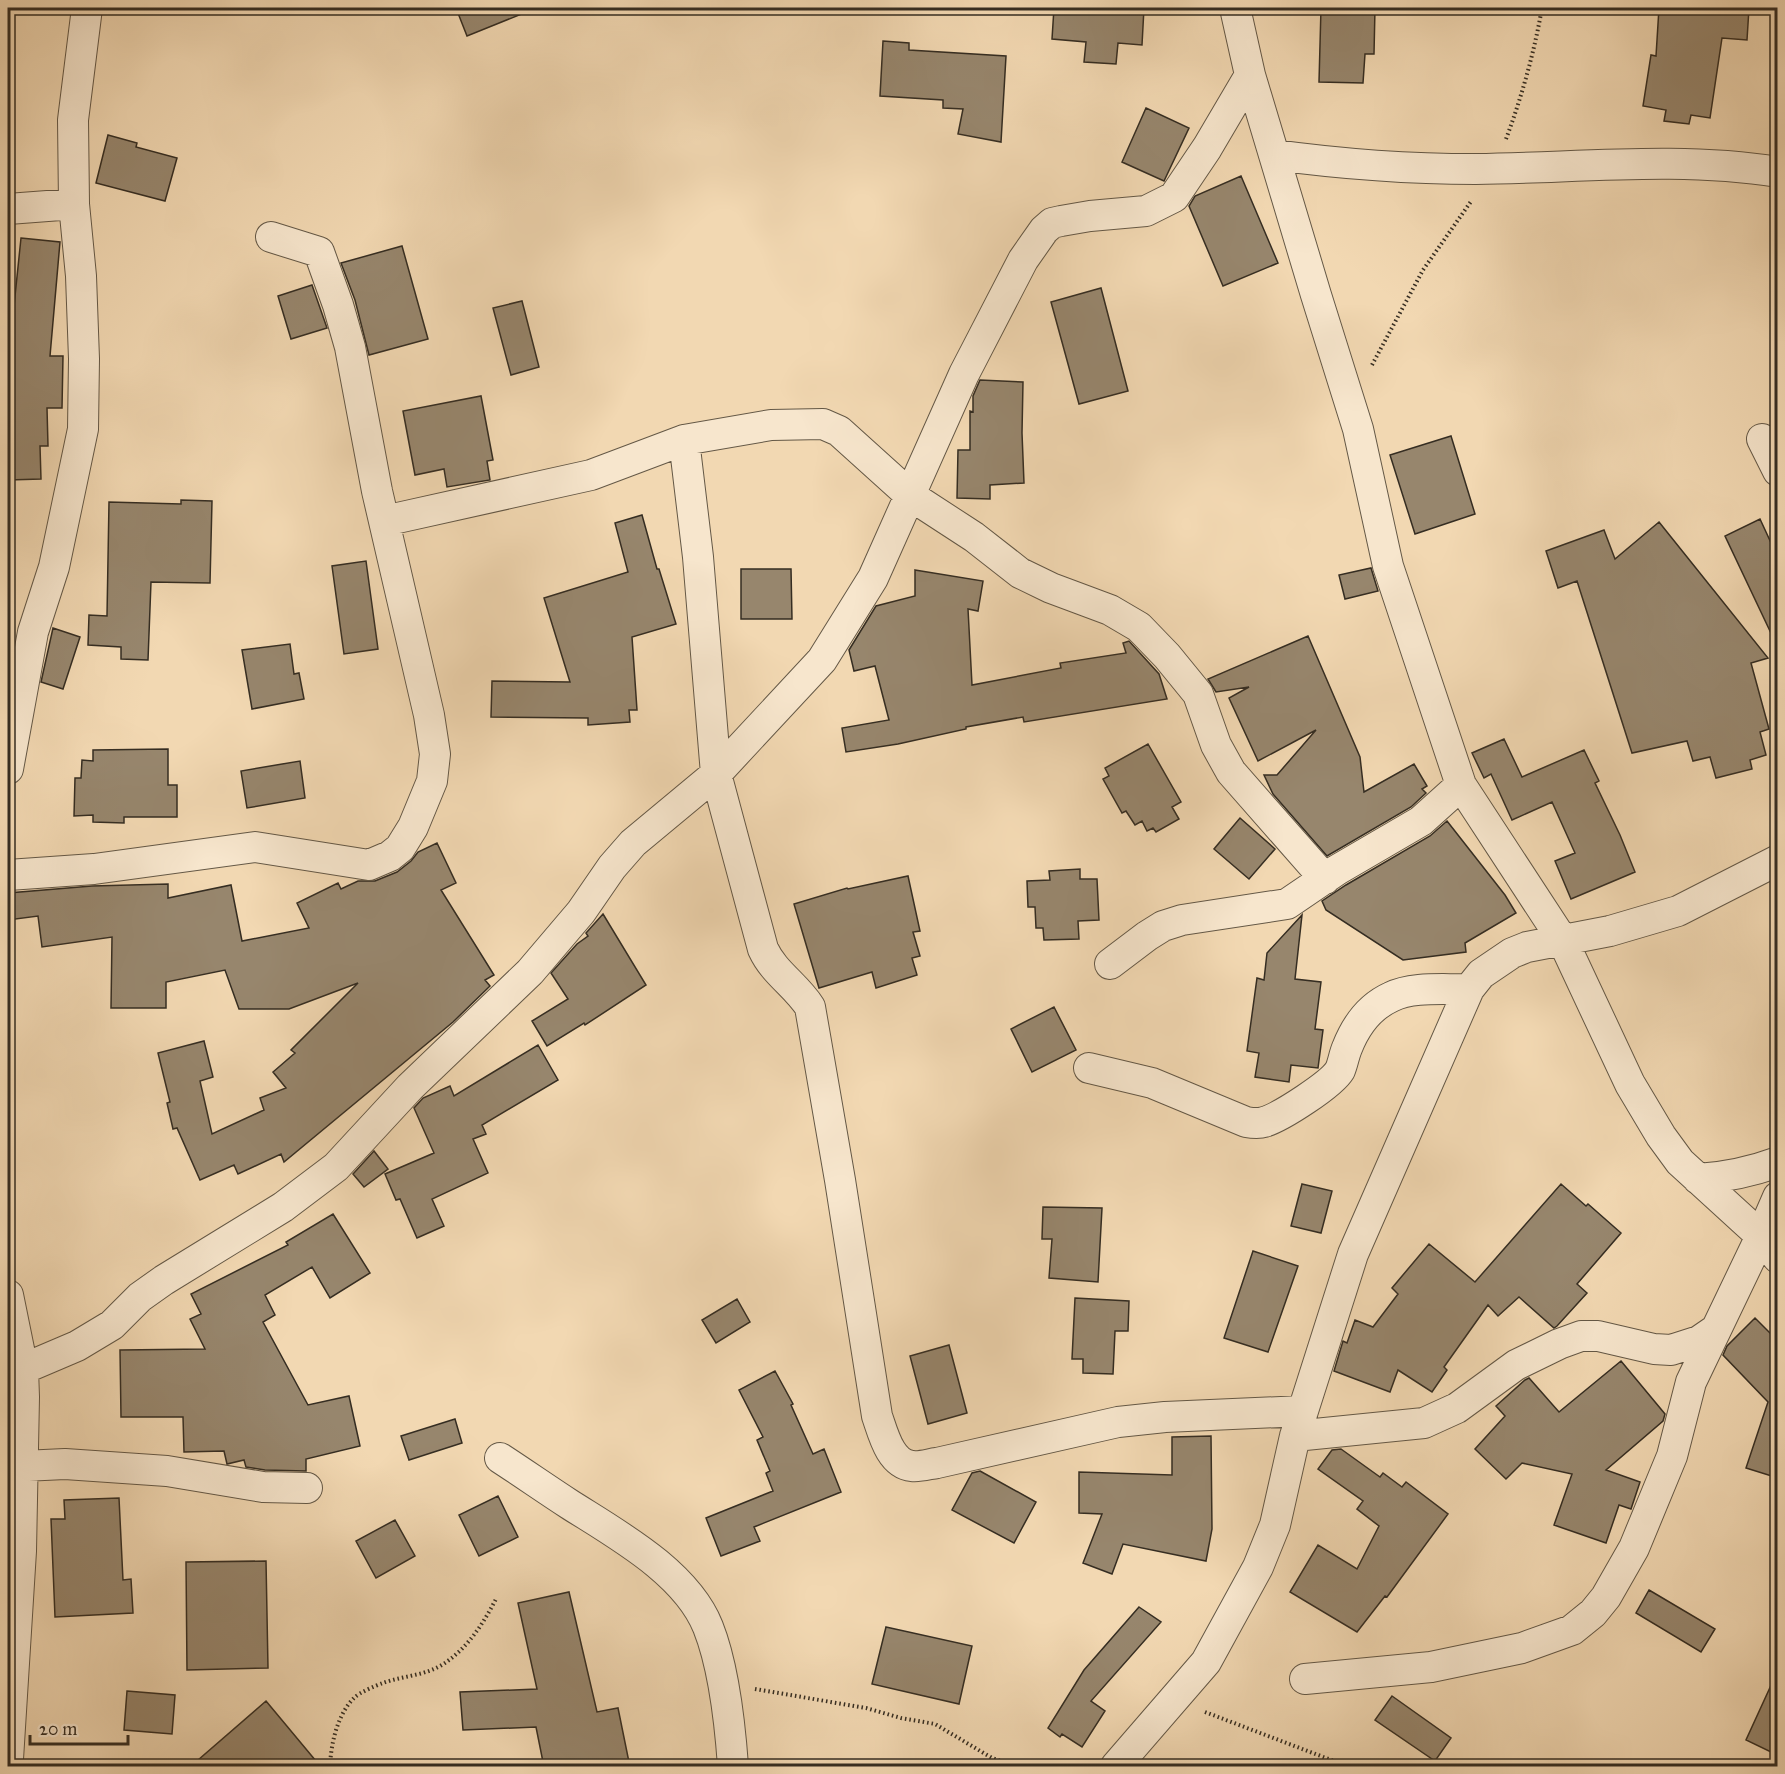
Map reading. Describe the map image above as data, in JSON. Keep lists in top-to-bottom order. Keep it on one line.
{"scale_bar":"20 m"}
